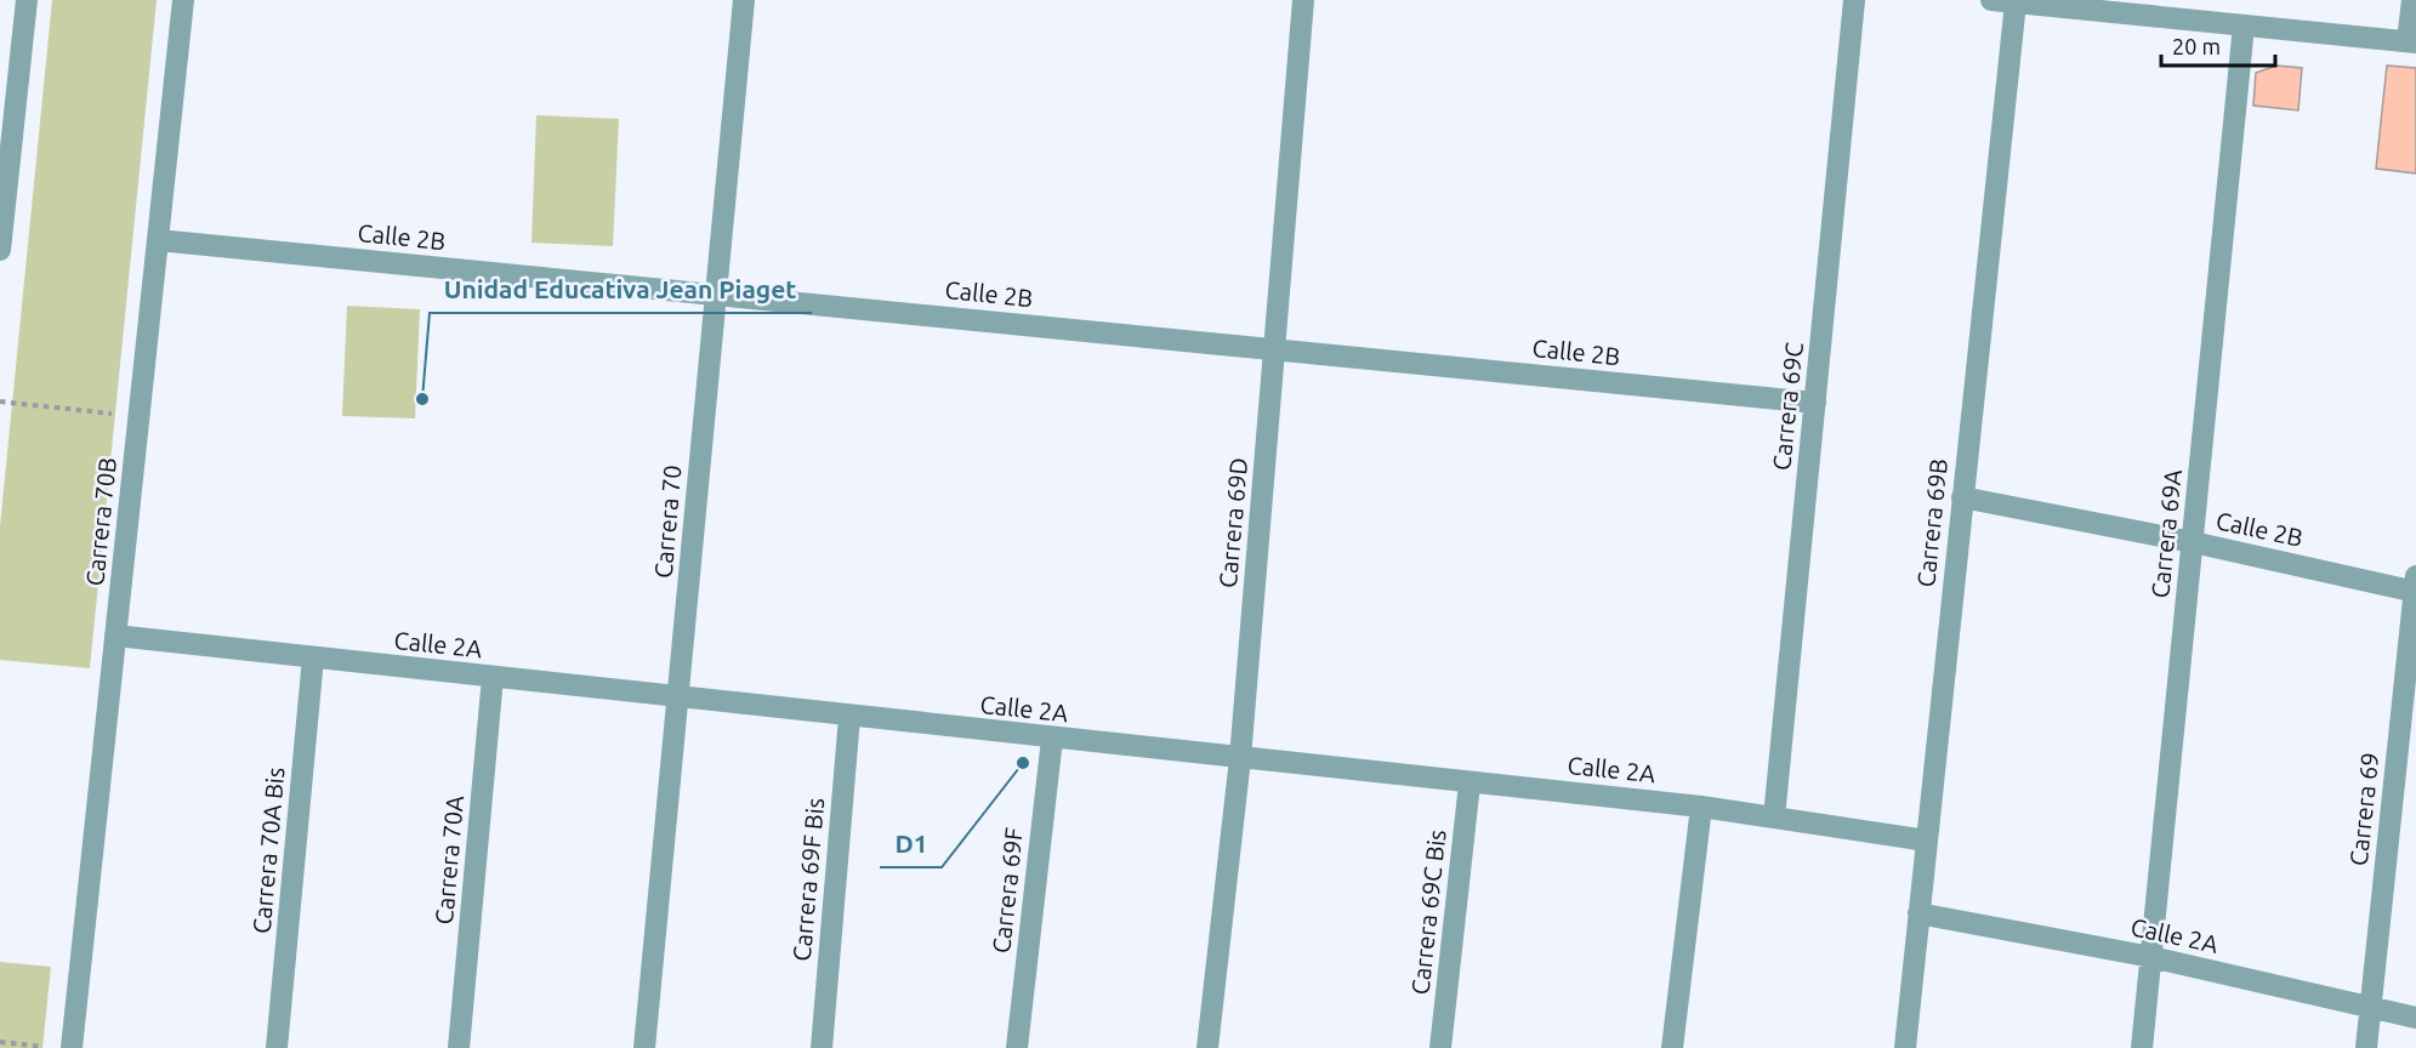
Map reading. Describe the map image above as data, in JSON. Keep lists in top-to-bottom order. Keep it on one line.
{"streets":{"street":["Calle 2B","Carrera 69C","Carrera 70B","Carrera 70","Carrera 69D","Carrera 69B","Carrera 69A","Calle 2A","Carrera 69","Carrera 70A Bis","Carrera 70A","Carrera 69F Bis","Carrera 69F","Carrera 69C Bis"]},"crossings":[["Calle 2B","Carrera 69C"],["Calle 2B","Carrera 70B"],["Calle 2B","Carrera 70"],["Calle 2B","Carrera 69D"],["Calle 2B","Carrera 69B"],["Calle 2B","Carrera 69A"],["Calle 2B","Carrera 69"],["Carrera 69C","Calle 2A"],["Carrera 70B","Calle 2A"],["Carrera 70","Calle 2A"],["Carrera 69D","Calle 2A"],["Carrera 69B","Calle 2A"],["Carrera 69A","Calle 2A"],["Calle 2A","Carrera 69"],["Calle 2A","Carrera 70A Bis"],["Calle 2A","Carrera 70A"],["Calle 2A","Carrera 69F Bis"],["Calle 2A","Carrera 69F"],["Calle 2A","Carrera 69C Bis"]],"places":["Unidad Educativa Jean Piaget","D1"],"scale_bar":"20 m"}
